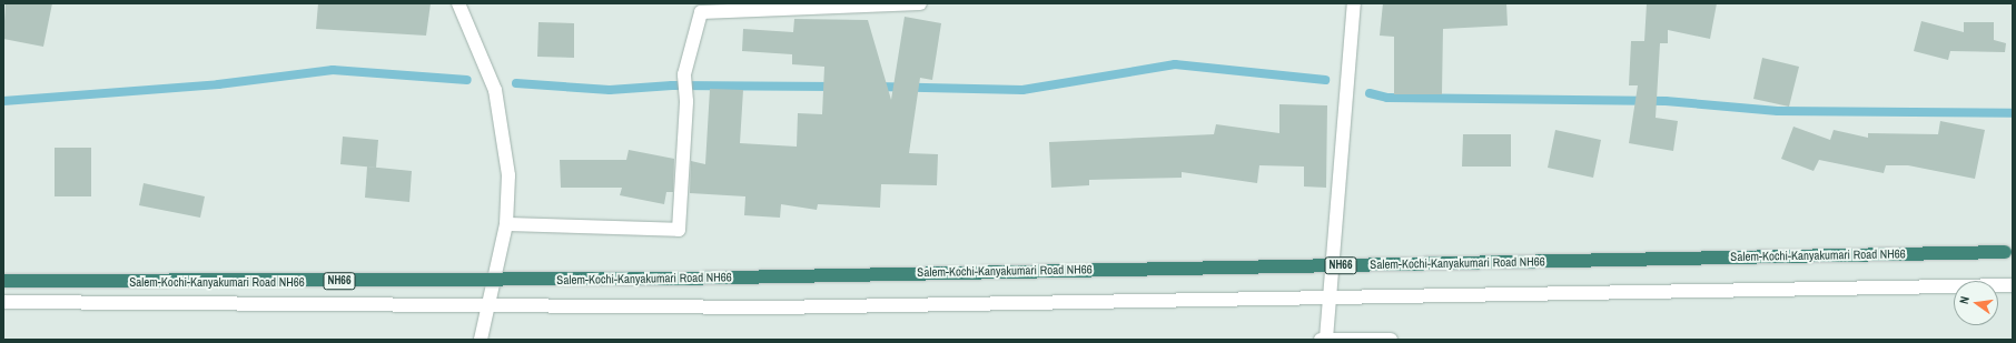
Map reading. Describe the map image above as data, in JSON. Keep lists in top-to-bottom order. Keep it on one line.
{"streets":{"highway":["Salem-Kochi-Kanyakumari Road NH66","NH66"]},"north":"left"}
